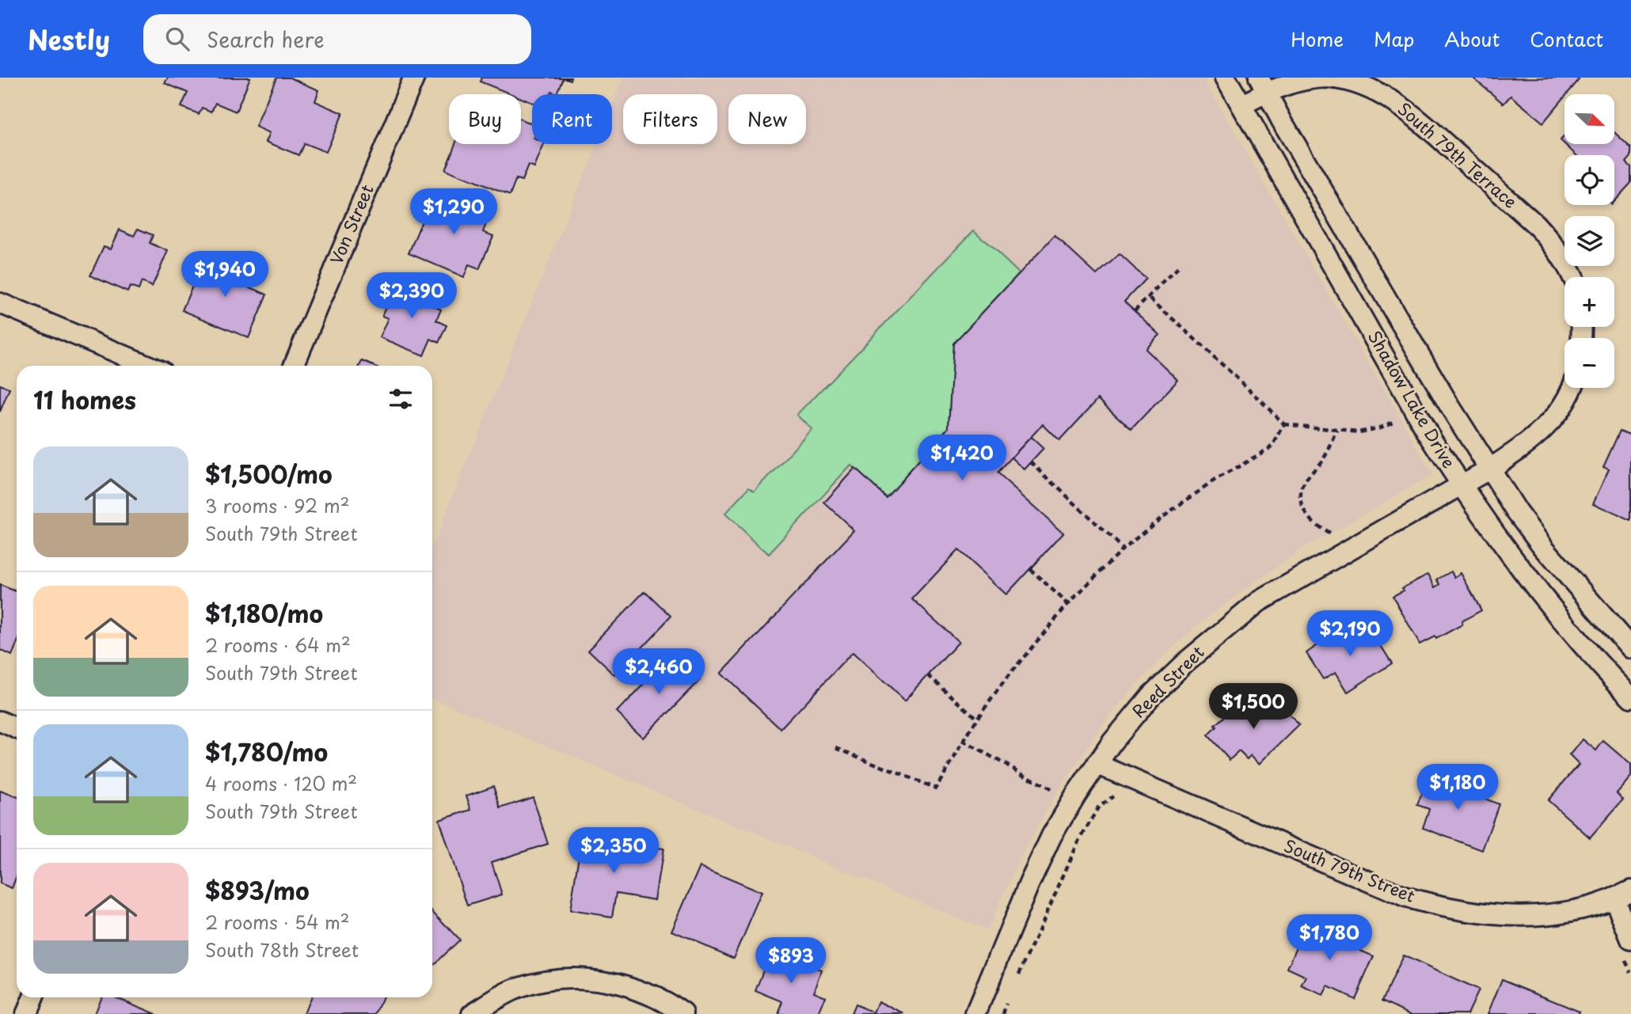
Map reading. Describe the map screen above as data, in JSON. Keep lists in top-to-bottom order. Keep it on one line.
{"streets":{"street":["South 79th Terrace","Von Street","Shadow Lake Drive","Reed Street","South 79th Street"]},"crossings":[["South 79th Terrace","Shadow Lake Drive"],["Shadow Lake Drive","Reed Street"],["Reed Street","South 79th Street"]],"north":"bottom right","page":{"header":"Nestly","search":"Search here","nav":["Home","Map","About","Contact"],"map_buttons":["+","−"],"chip":["Buy","Rent","Filters","New"],"price":["$1,290","$1,940","$2,390","$1,420","$2,190","$2,460","$1,500","$1,180","$2,350","$1,780","$893"],"heading":"11 homes","list":[{"name":"$1,500/mo","note":"3 rooms · 92 m² · South 79th Street"},{"name":"$1,180/mo","note":"2 rooms · 64 m² · South 79th Street"},{"name":"$1,780/mo","note":"4 rooms · 120 m² · South 79th Street"},{"name":"$893/mo","note":"2 rooms · 54 m² · South 78th Street"}]}}
